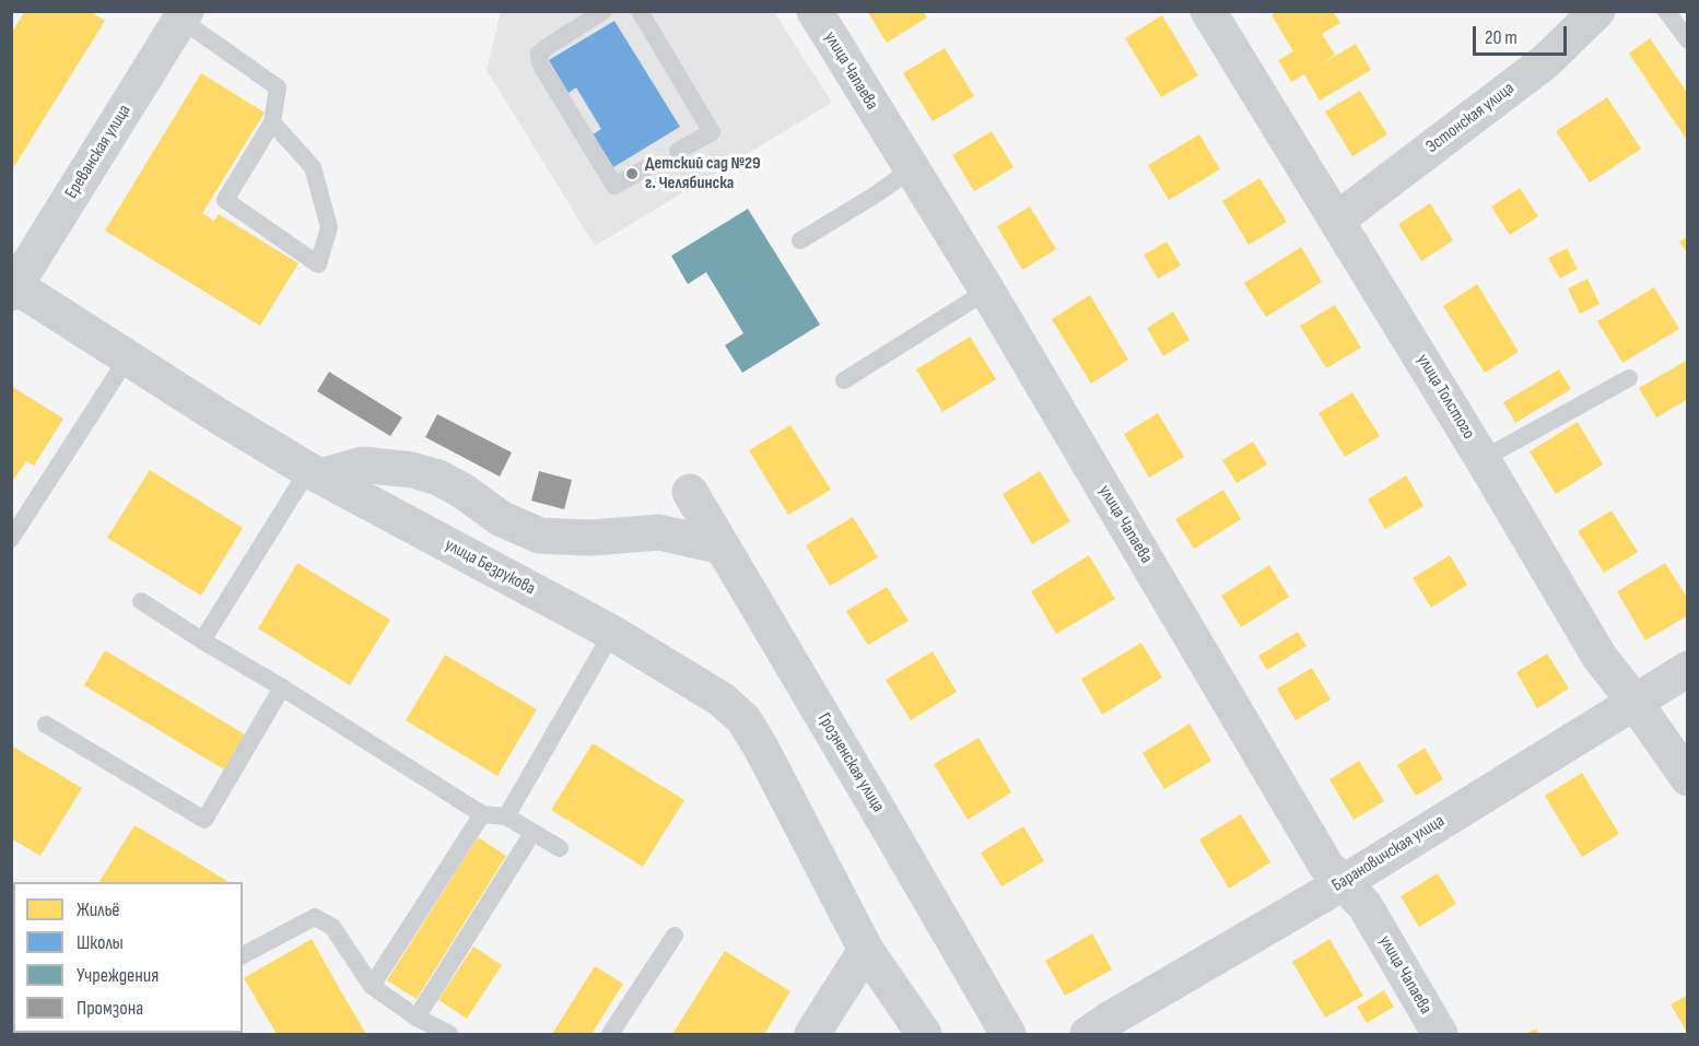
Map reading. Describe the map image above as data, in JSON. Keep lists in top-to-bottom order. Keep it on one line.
{"streets":{"street":["улица Чапаева","Эстонская улица","Ереванская улица","улица Толстого","улица Безрукова","Грозненская улица","Барановичская улица"]},"crossings":[["улица Чапаева","Барановичская улица"],["Эстонская улица","улица Толстого"],["Ереванская улица","улица Безрукова"],["улица Толстого","Барановичская улица"]],"places":["Детский сад №29 г. Челябинска"],"legend":["Жильё","Школы","Учреждения","Промзона"],"scale_bar":"20 m"}
